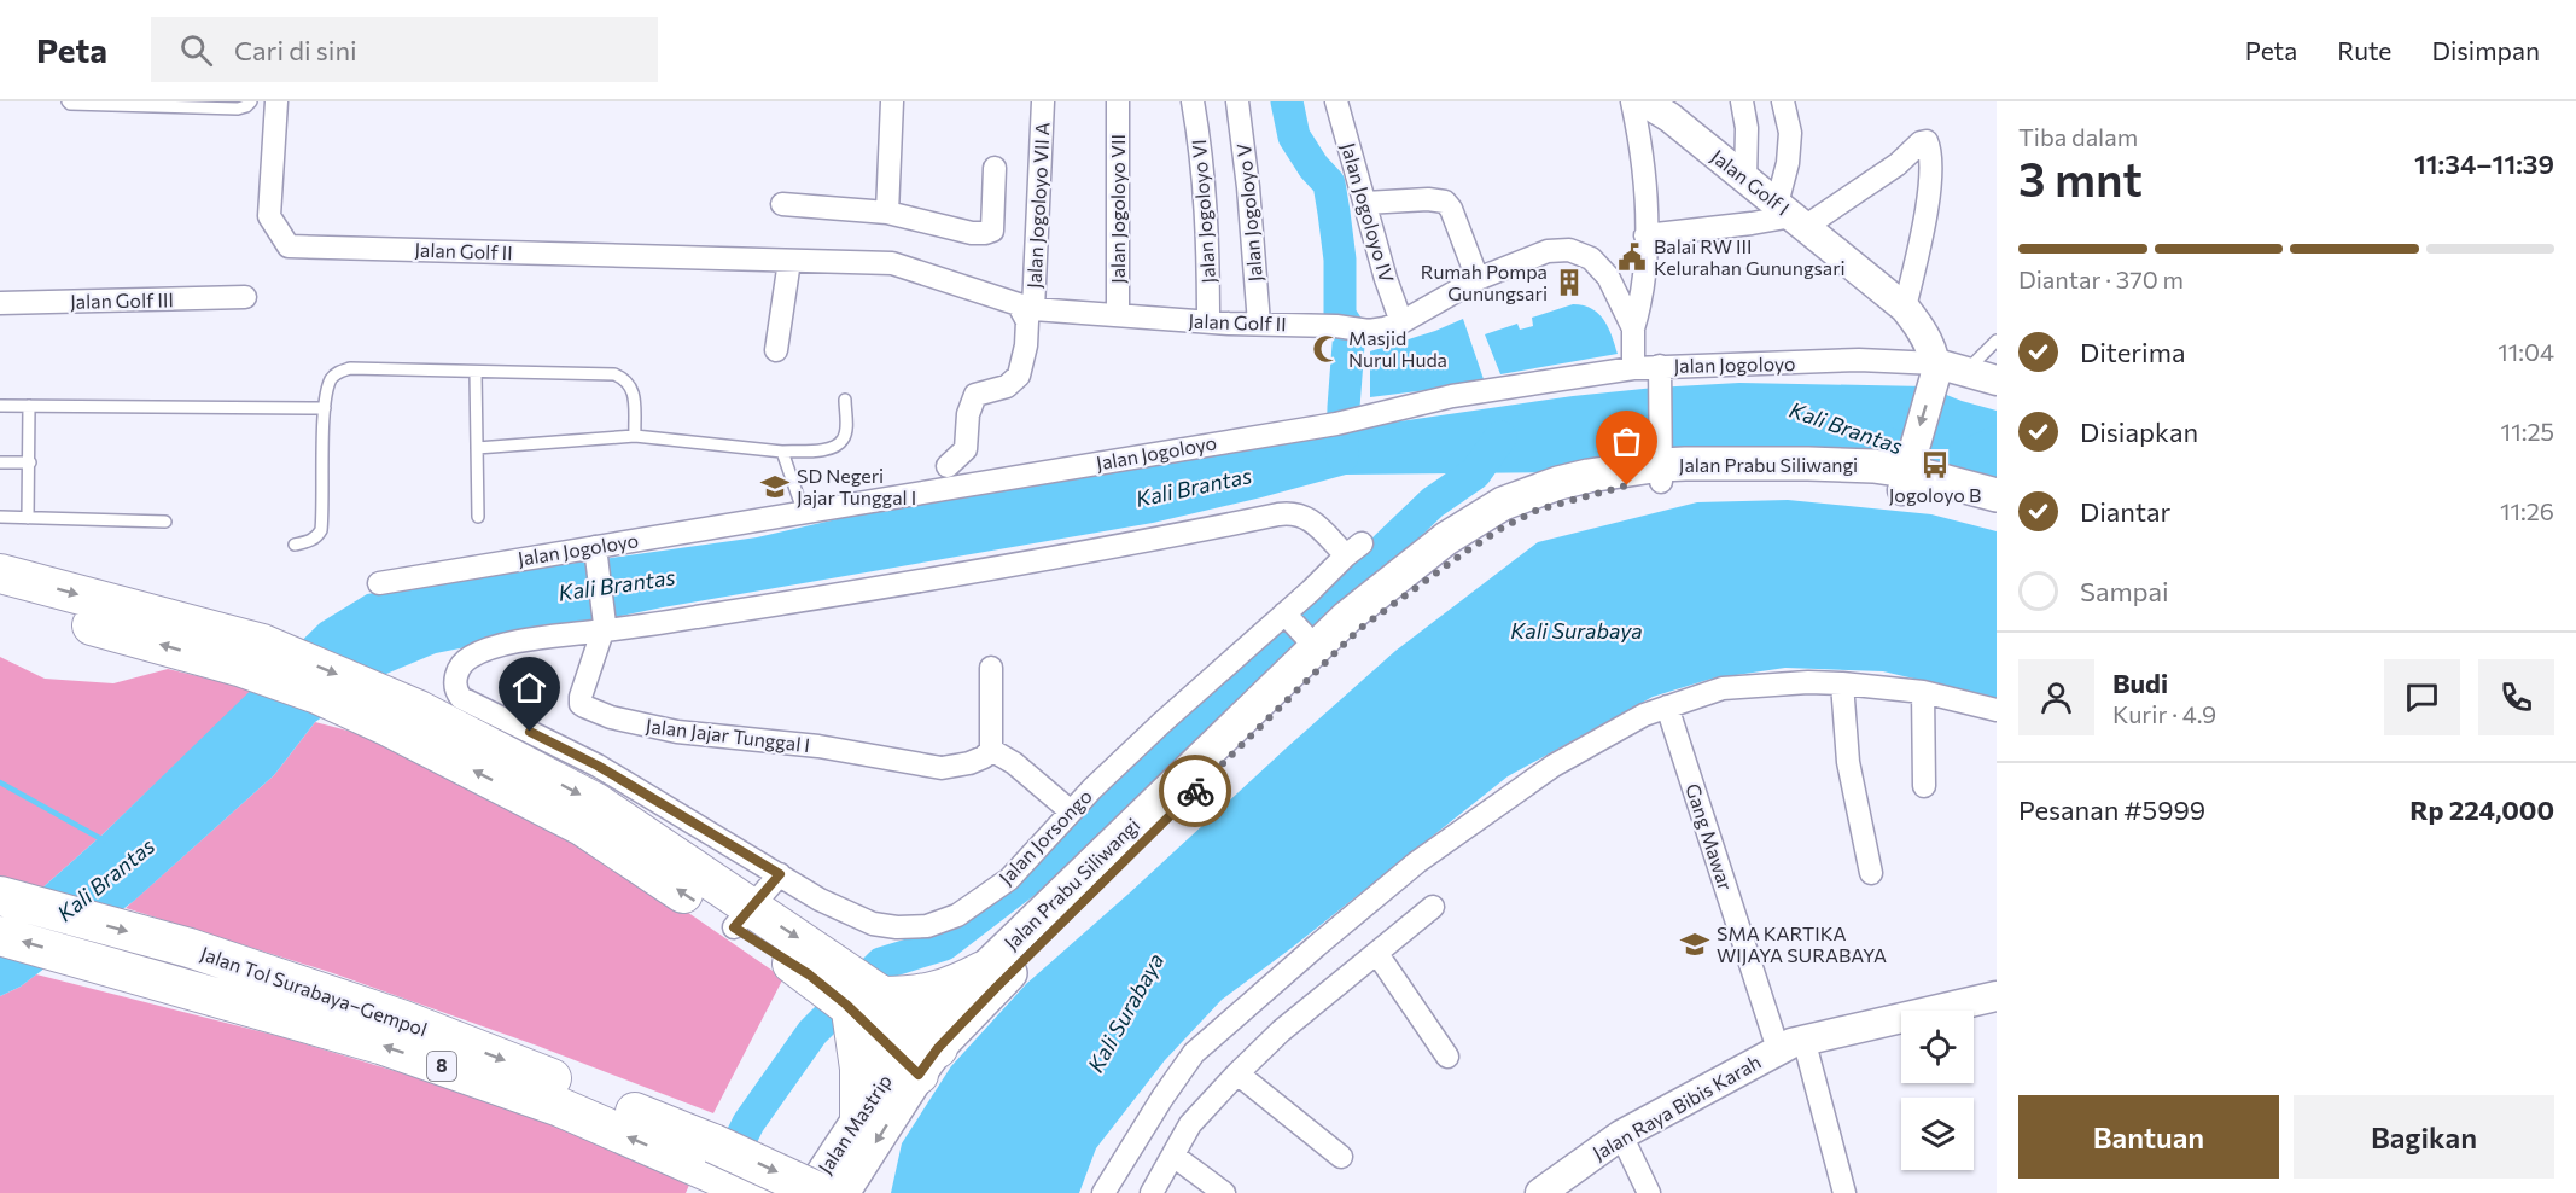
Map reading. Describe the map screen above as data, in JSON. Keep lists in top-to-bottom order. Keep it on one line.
{"streets":{"highway":["Jalan Tol Surabaya–Gempol","8"],"main road":["Jalan Golf I","Jalan Prabu Siliwangi","Jalan Raya Bibis Karah","Jalan Mastrip"],"street":["Jalan Jogoloyo VII A","Jalan Jogoloyo VII","Jalan Jogoloyo VI","Jalan Jogoloyo V","Jalan Jogoloyo IV","Jalan Golf II","Jalan Golf III","Jalan Jogoloyo","Jalan Jajar Tunggal I","Jalan Jorsongo","Gang Mawar"]},"crossings":[["Jalan Golf I","Jalan Jogoloyo"],["Jalan Jogoloyo VII A","Jalan Golf II"],["Jalan Jogoloyo VII","Jalan Golf II"],["Jalan Jogoloyo VI","Jalan Golf II"],["Jalan Jogoloyo V","Jalan Golf II"],["Jalan Jogoloyo IV","Jalan Golf II"],["Jalan Golf II","Jalan Jogoloyo"],["Jalan Jogoloyo","Jalan Jajar Tunggal I"],["Jalan Prabu Siliwangi","Jalan Mastrip"],["Jalan Jajar Tunggal I","Jalan Jorsongo"],["Gang Mawar","Jalan Raya Bibis Karah"]],"water":["Kali Brantas","Kali Surabaya"],"places":{"public building":["Balai RW III Kelurahan Gunungsari"],"building":["Rumah Pompa Gunungsari"],"mosque":["Masjid Nurul Huda"],"bus stop":["Jogoloyo B"],"school or university":["SD Negeri Jajar Tunggal I","SMA KARTIKA WIJAYA SURABAYA"]},"page":{"header":"Peta","search":"Cari di sini","nav":["Peta","Rute","Disimpan"],"heading":["3 mnt","Tiba dalam","11:34–11:39"],"panel":["Budi","Kurir · 4.9","Pesanan #5999","Rp 224,000"],"bar":"Diantar · 370 m","list":[["Diterima","11:04"],["Disiapkan","11:25"],["Diantar","11:26"],"Sampai"],"buttons":["Bantuan","Bagikan"]}}
